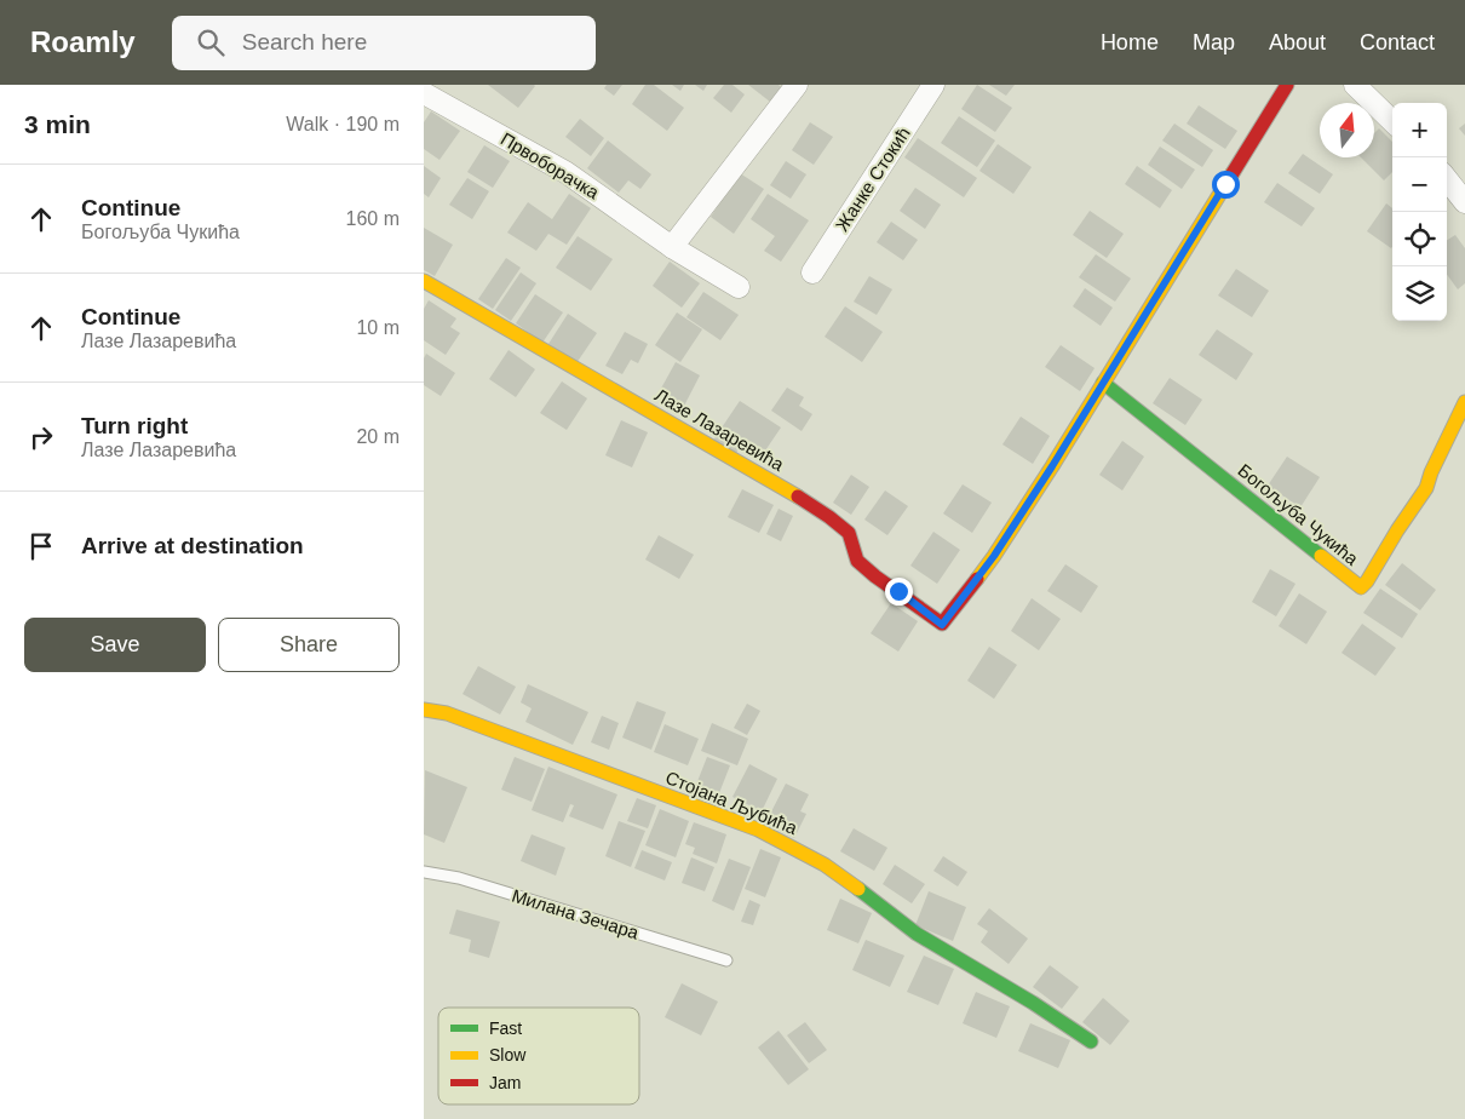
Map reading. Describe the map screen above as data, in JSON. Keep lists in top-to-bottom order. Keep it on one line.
{"streets":{"street":["Првоборачка","Жанке Стокић","Лазе Лазаревића","Богољуба Чукића","Стојана Љубића"],"lane":["Милана Зечара"]},"crossings":[["Лазе Лазаревића","Богољуба Чукића"]],"legend":["Fast","Slow","Jam"],"north":"top","page":{"header":"Roamly","search":"Search here","nav":["Home","Map","About","Contact"],"heading":["3 min","Walk · 190 m"],"map_buttons":["+","−"],"list":[["Continue","Богољуба Чукића","160 m"],["Continue","Лазе Лазаревића","10 m"],["Turn right","Лазе Лазаревића","20 m"],"Arrive at destination"],"buttons":["Save","Share"]}}
